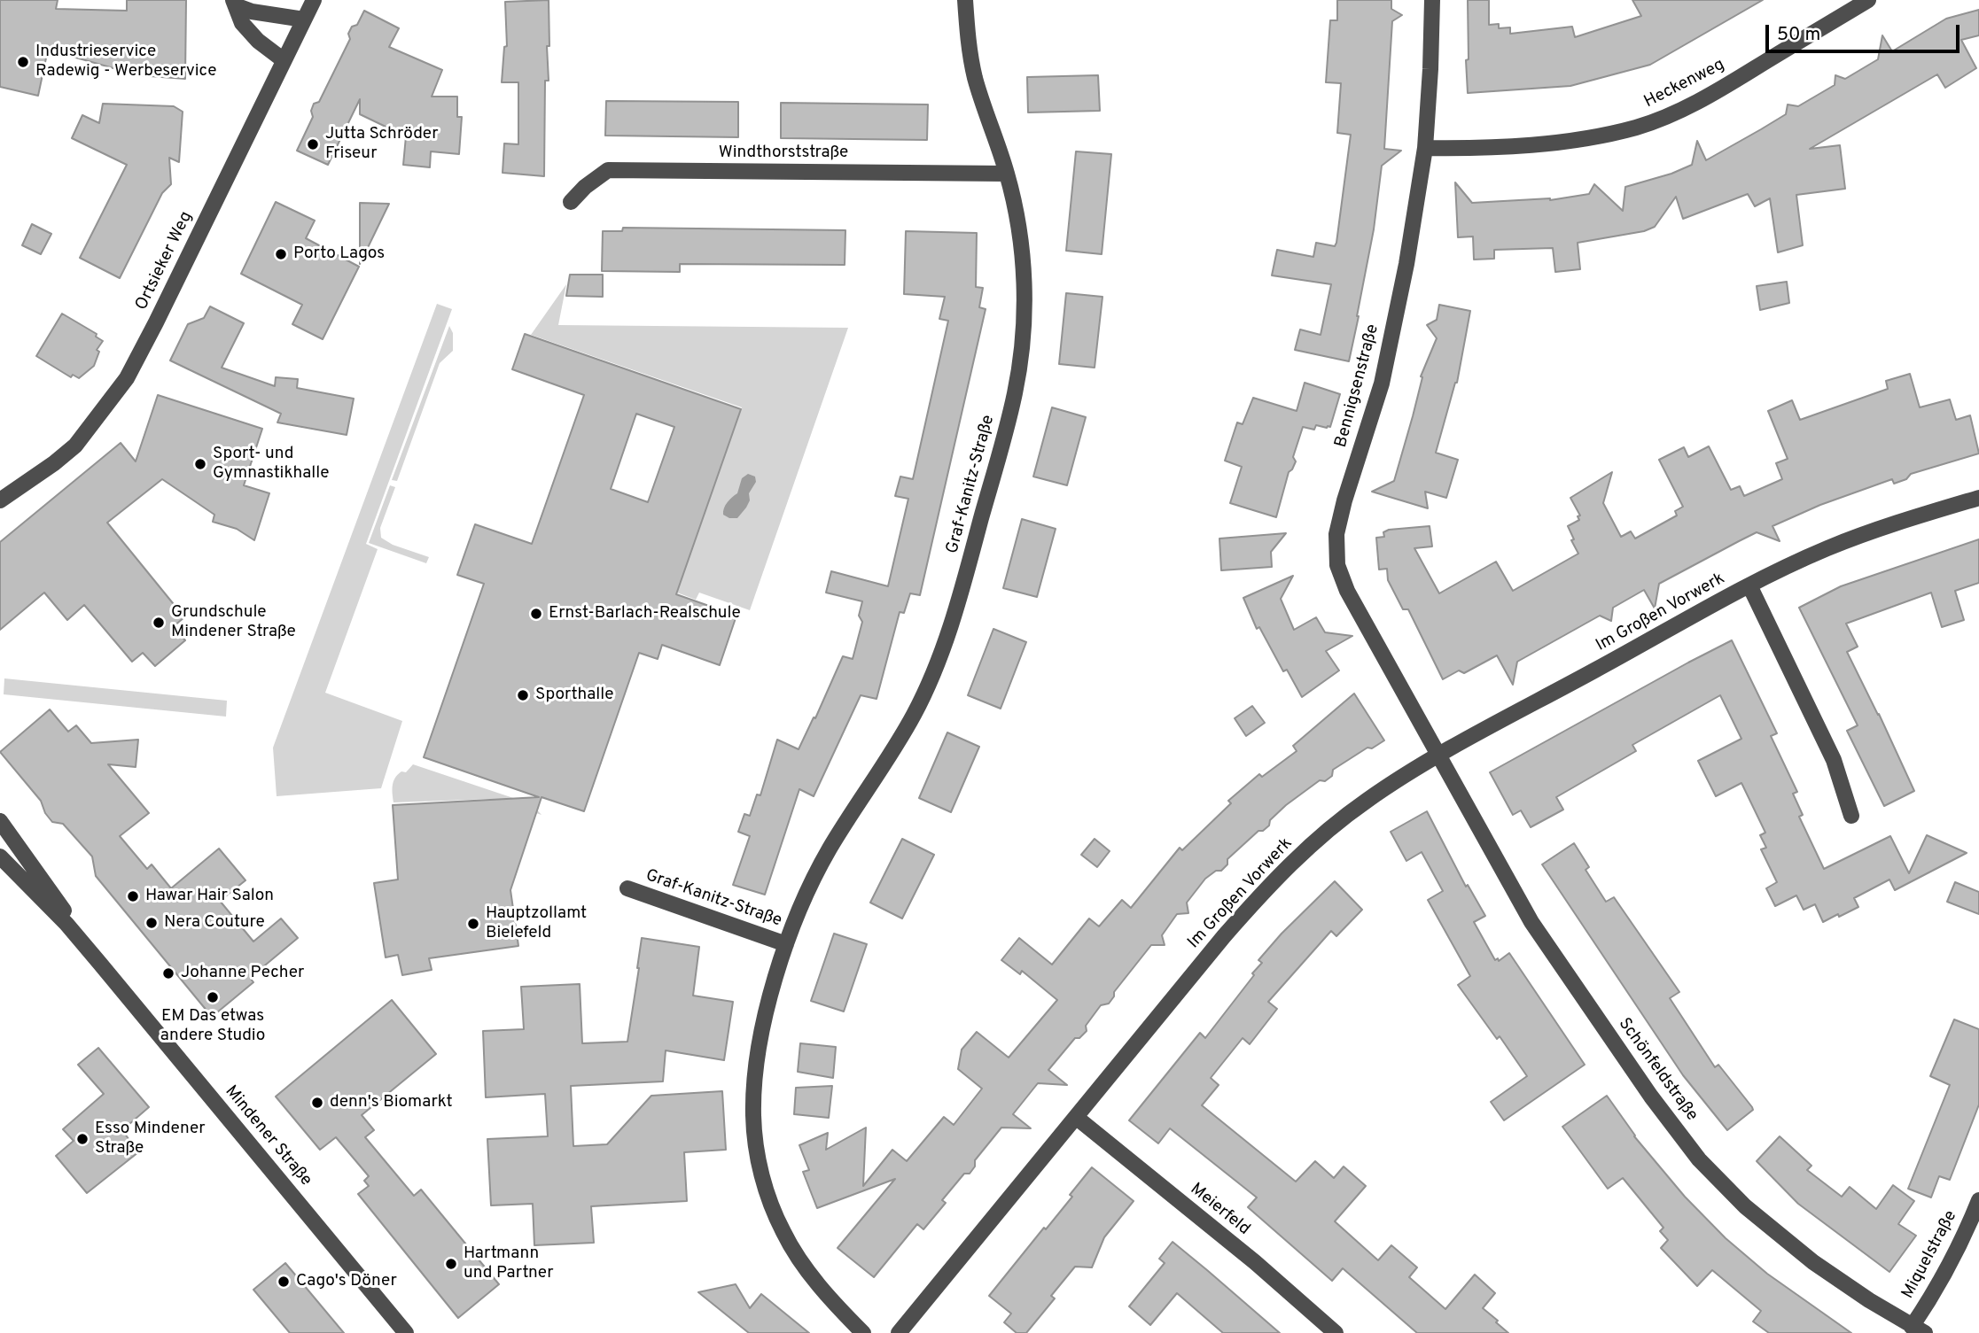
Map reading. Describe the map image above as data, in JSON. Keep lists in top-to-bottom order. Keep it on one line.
{"streets":{"street":["Heckenweg","Windthorststraße","Ortsieker Weg","Bennigsenstraße","Graf-Kanitz-Straße","Im Großen Vorwerk","Schönfeldstraße","Mindener Straße","Meierfeld","Miquelstraße"]},"crossings":[["Heckenweg","Bennigsenstraße"],["Windthorststraße","Graf-Kanitz-Straße"],["Bennigsenstraße","Im Großen Vorwerk"],["Bennigsenstraße","Schönfeldstraße"],["Im Großen Vorwerk","Schönfeldstraße"],["Im Großen Vorwerk","Meierfeld"],["Schönfeldstraße","Miquelstraße"]],"places":["Industrieservice Radewig - Werbeservice","Jutta Schröder Friseur","Porto Lagos","Sport- und Gymnastikhalle","Ernst-Barlach-Realschule","Grundschule Mindener Straße","Sporthalle","Hawar Hair Salon","Nera Couture","Hauptzollamt Bielefeld","Johanne Pecher","EM Das etwas andere Studio","denn's Biomarkt","Esso Mindener Straße","Hartmann und Partner","Cago's Döner"],"scale_bar":"50 m"}
